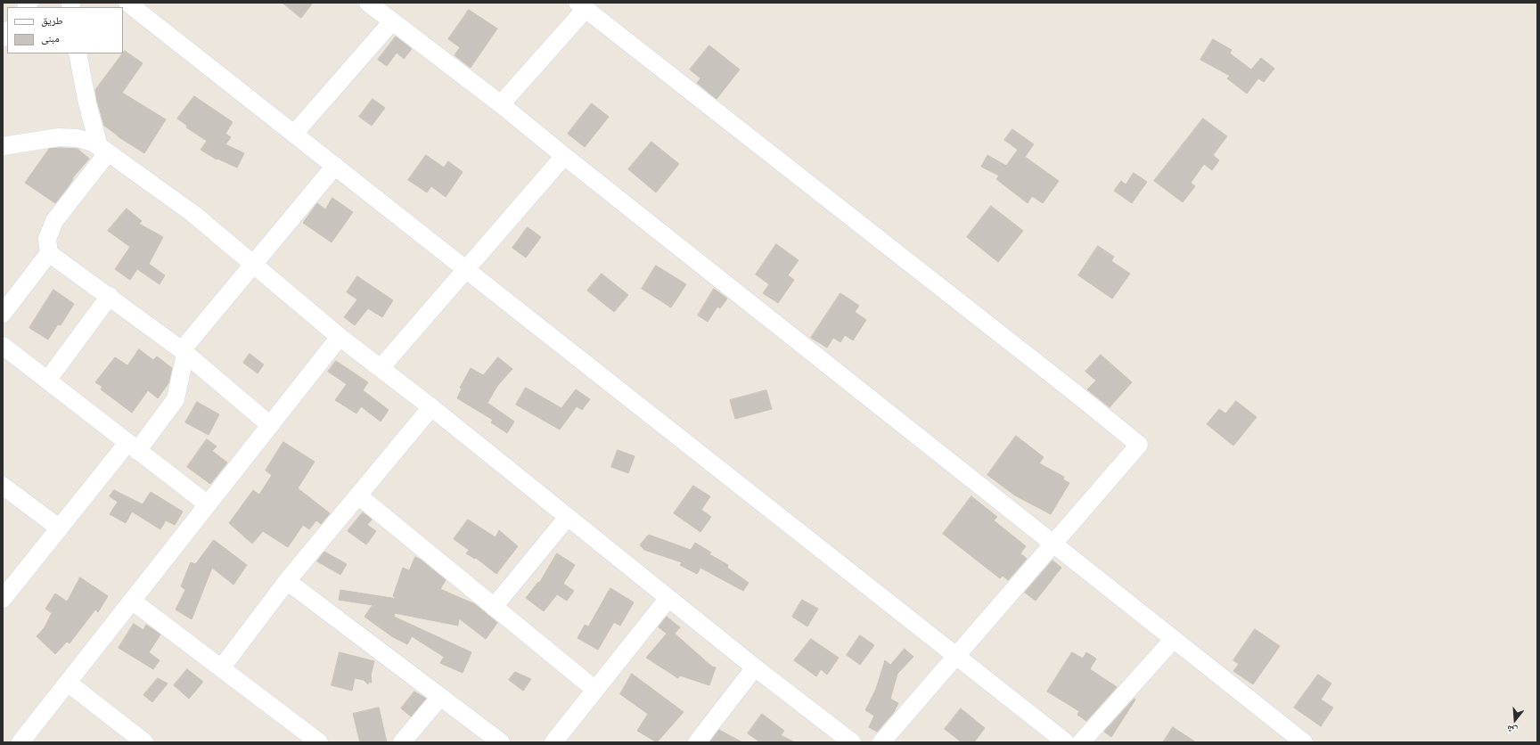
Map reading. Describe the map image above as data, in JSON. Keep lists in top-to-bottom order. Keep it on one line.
{"legend":["طريق","مبنى"],"north":"bottom"}
